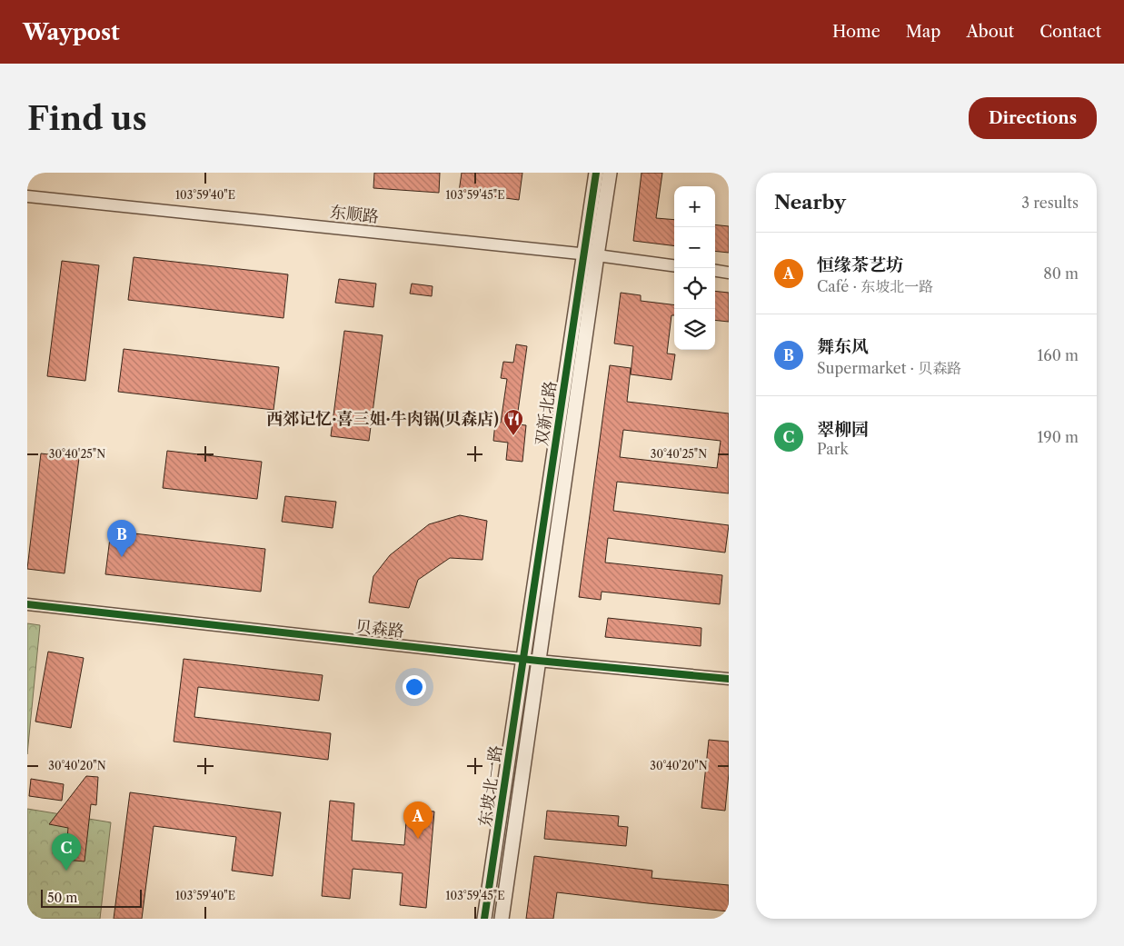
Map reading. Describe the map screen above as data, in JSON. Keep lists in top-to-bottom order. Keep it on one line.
{"streets":{"street":["东顺路","双新北路","贝森路","东坡北一路"]},"crossings":[["东顺路","双新北路"],["双新北路","贝森路"],["双新北路","东坡北一路"],["贝森路","东坡北一路"]],"places":{"restaurant":["西郊记忆·喜三姐·牛肉锅(贝森店)"]},"scale_bar":"50 m","page":{"header":"Waypost","nav":["Home","Map","About","Contact"],"buttons":"Directions","title":"Find us","heading":["Nearby","3 results"],"map_buttons":["+","−"],"list":[{"mark":"A","name":"恒缘茶艺坊","note":"Café · 东坡北一路","value":"80 m"},{"mark":"B","name":"舞东风","note":"Supermarket · 贝森路","value":"160 m"},{"mark":"C","name":"翠柳园","note":"Park","value":"190 m"}],"pins":["B","A","C"],"scale":"50 m"},"coordinates":["103°59'40\"E","103°59'45\"E","30°40'25\"N","30°40'20\"N"]}
